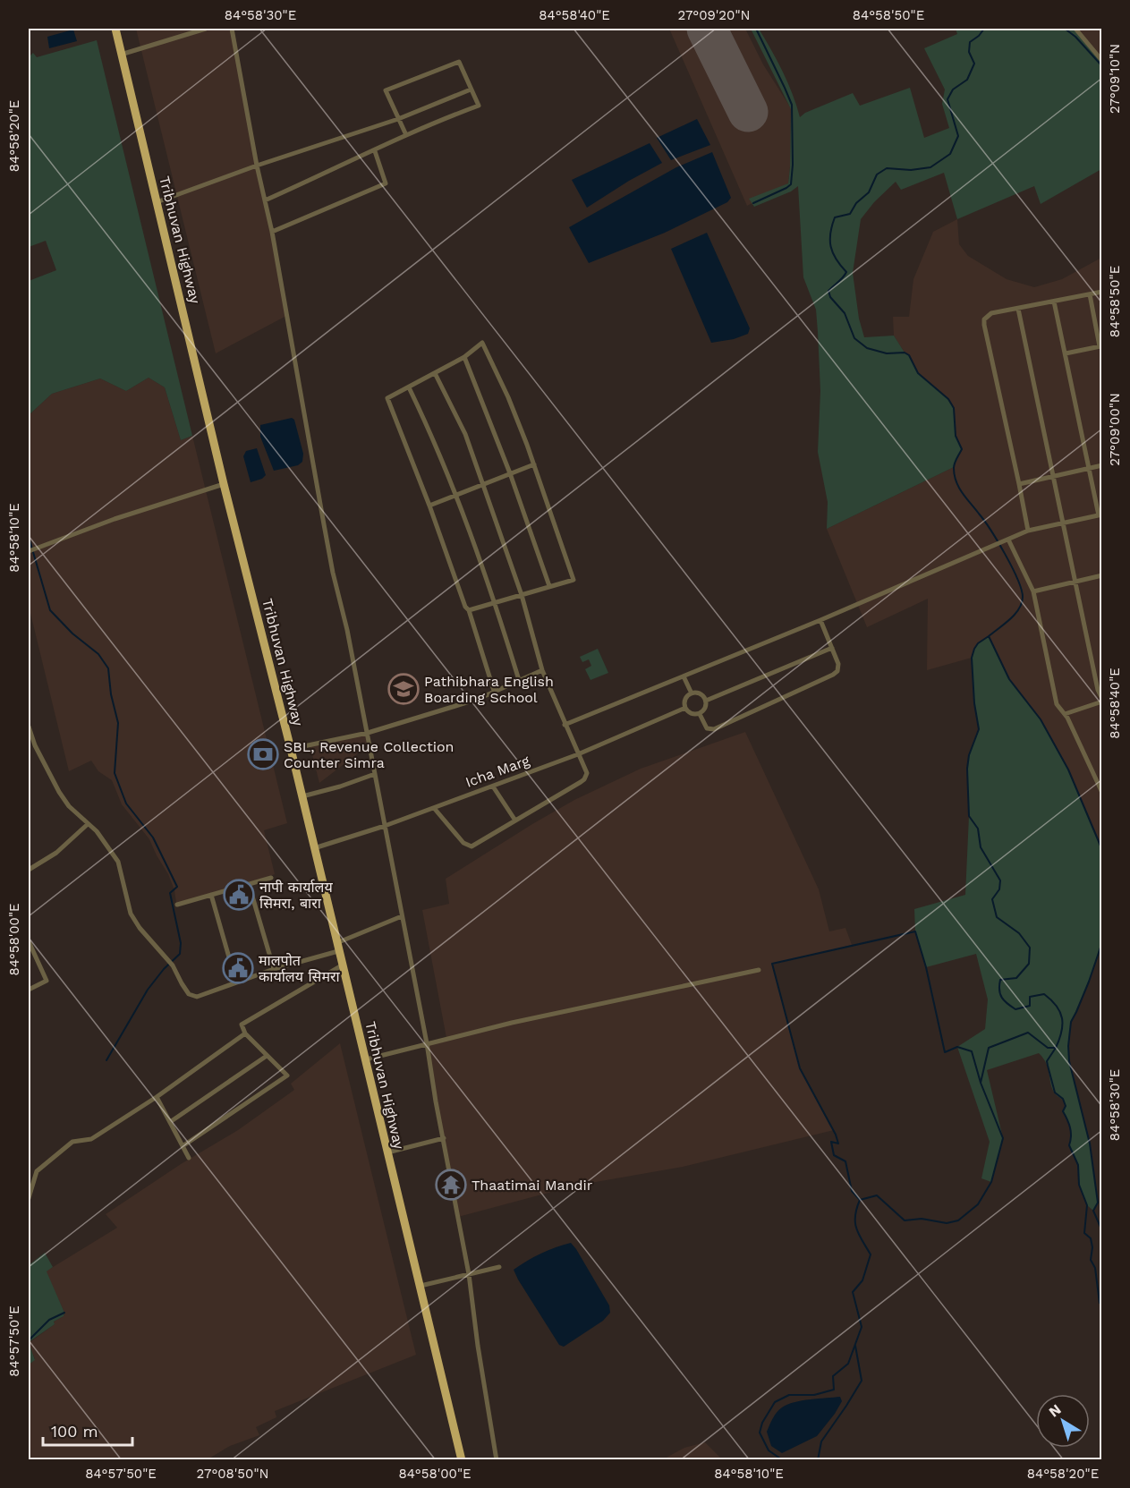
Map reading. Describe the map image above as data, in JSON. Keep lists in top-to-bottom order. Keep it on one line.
{"streets":{"highway":["Tribhuvan Highway"],"street":["Icha Marg"]},"crossings":[["Tribhuvan Highway","Icha Marg"]],"places":{"school or university":["Pathibhara English Boarding School"],"bank":["SBL, Revenue Collection Counter Simra"],"public building":["नापी कार्यालय सिमरा, बारा","मालपोत कार्यालय सिमरा"],"temple":["Thaatimai Mandir"]},"scale_bar":"100 m","north":"top left","coordinates":["84°58'30\"E","84°58'40\"E","27°09'20\"N","84°58'50\"E","27°09'10\"N","84°58'20\"E","27°09'00\"N","84°58'10\"E","84°58'00\"E","84°57'50\"E","27°08'50\"N"]}
